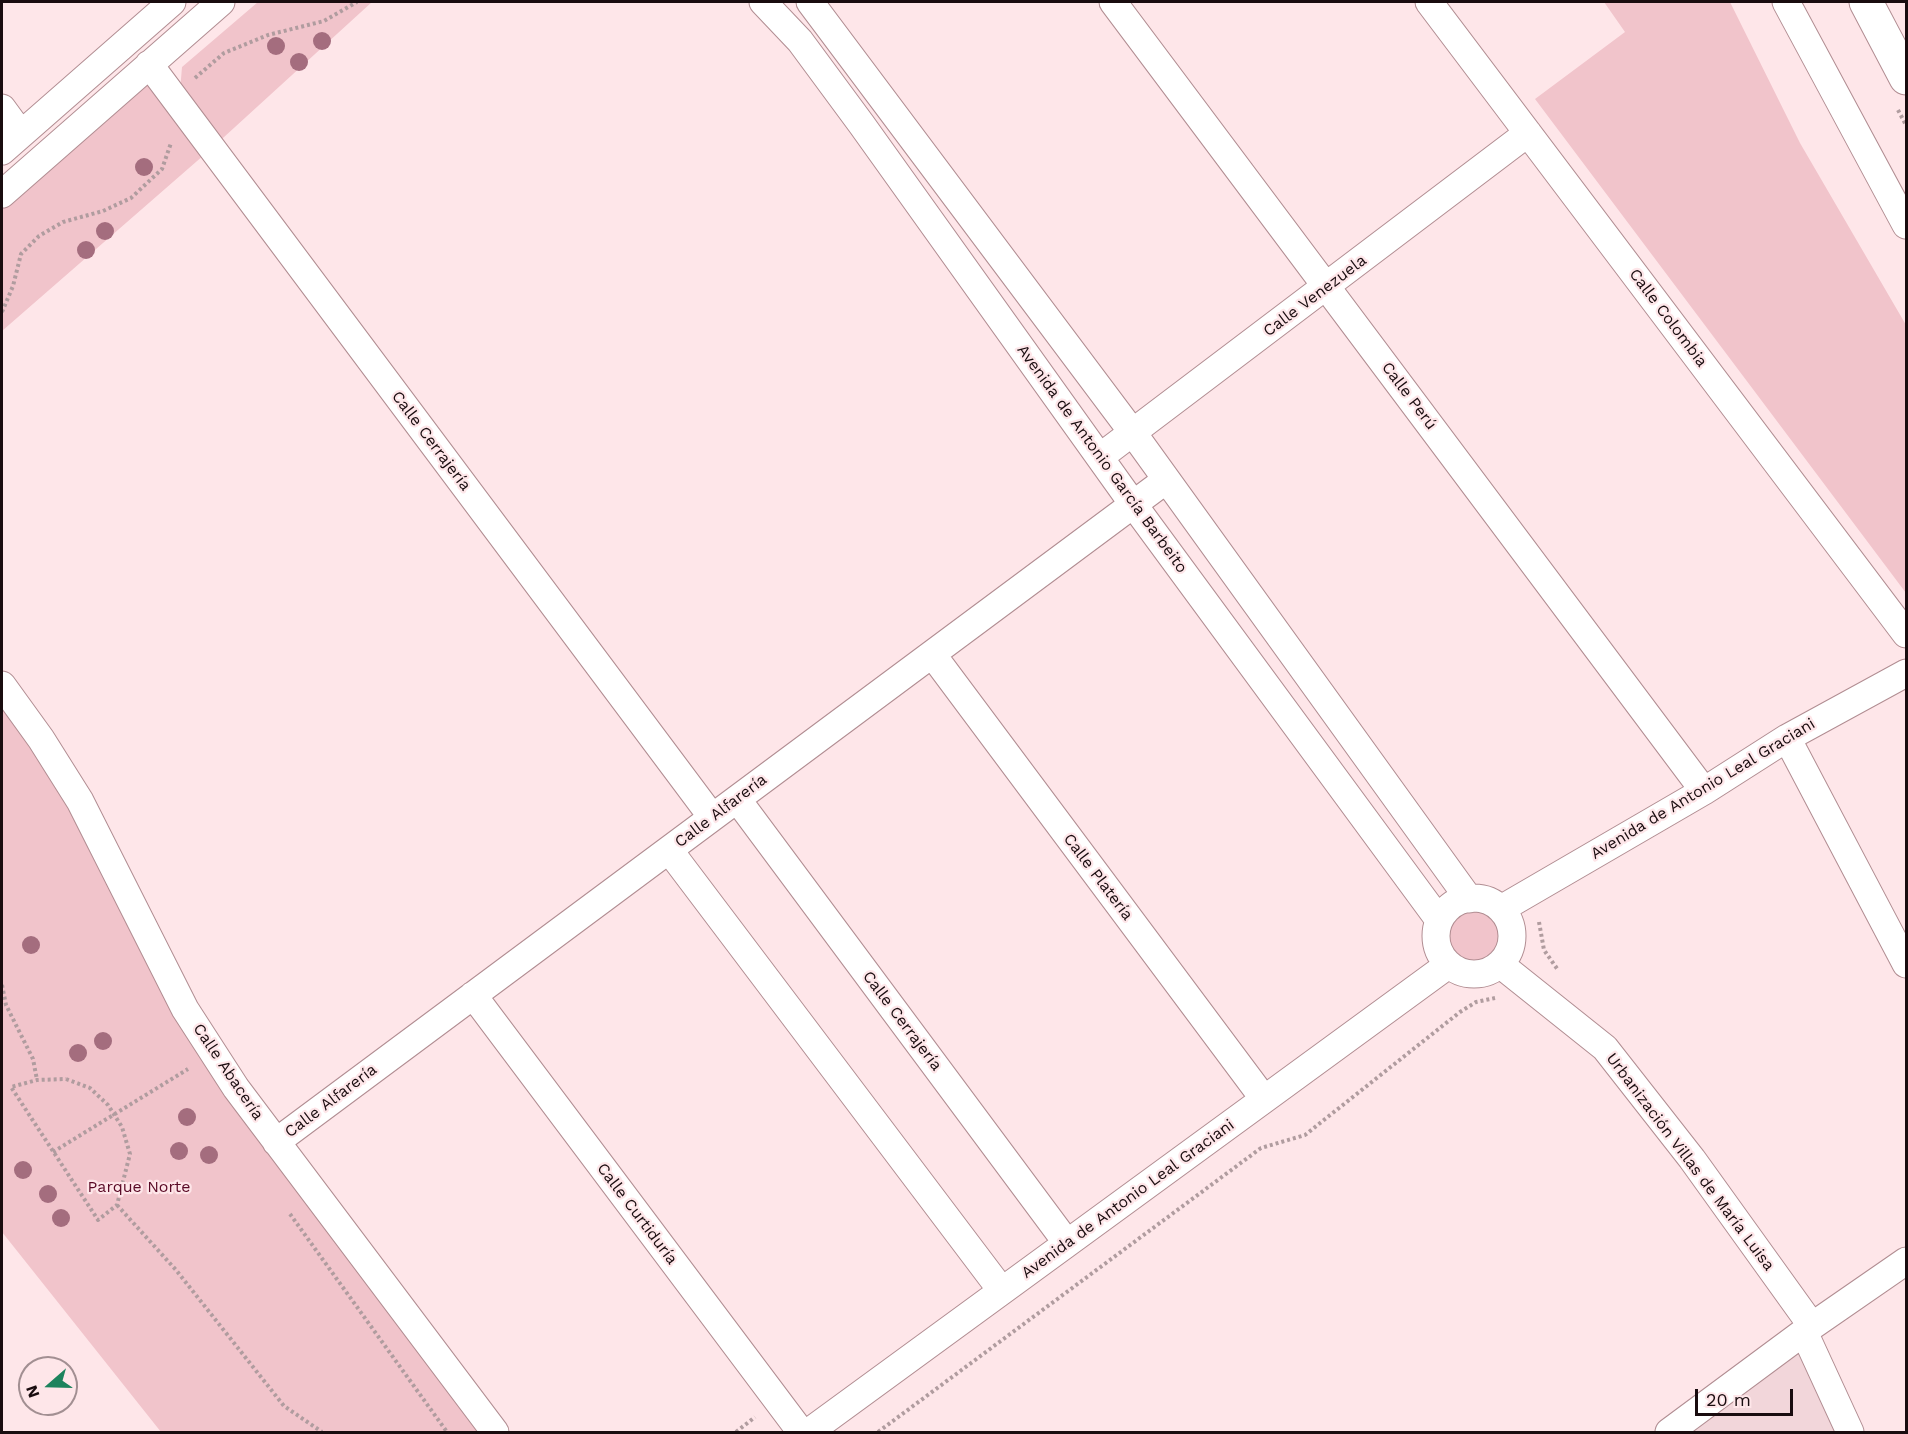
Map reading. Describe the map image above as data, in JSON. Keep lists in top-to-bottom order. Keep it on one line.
{"streets":{"street":["Calle Venezuela","Calle Colombia","Calle Perú","Calle Cerrajería","Avenida de Antonio García Barbeito","Avenida de Antonio Leal Graciani","Calle Alfarería","Calle Platería","Calle Abacería","Urbanización Villas de María Luisa","Calle Curtiduría"]},"crossings":[["Calle Venezuela","Calle Colombia"],["Calle Venezuela","Calle Perú"],["Calle Venezuela","Avenida de Antonio García Barbeito"],["Calle Perú","Avenida de Antonio Leal Graciani"],["Calle Cerrajería","Avenida de Antonio Leal Graciani"],["Calle Cerrajería","Calle Alfarería"],["Avenida de Antonio García Barbeito","Avenida de Antonio Leal Graciani"],["Avenida de Antonio García Barbeito","Calle Alfarería"],["Avenida de Antonio García Barbeito","Urbanización Villas de María Luisa"],["Avenida de Antonio Leal Graciani","Calle Platería"],["Avenida de Antonio Leal Graciani","Urbanización Villas de María Luisa"],["Calle Alfarería","Calle Platería"],["Calle Alfarería","Calle Abacería"],["Calle Alfarería","Calle Curtiduría"]],"parks":["Parque Norte"],"scale_bar":"20 m","north":"left"}
